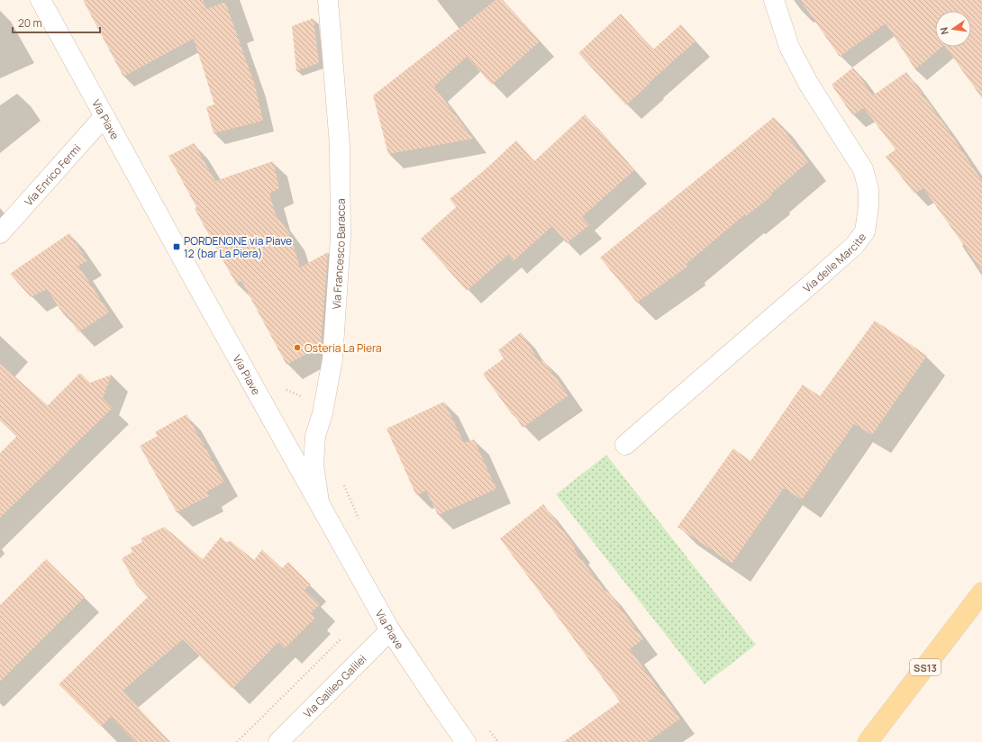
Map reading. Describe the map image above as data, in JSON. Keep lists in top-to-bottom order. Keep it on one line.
{"streets":{"main road":["SS13"],"street":["Via Piave","Via Enrico Fermi","Via Francesco Baracca","Via delle Marcite","Via Galileo Galilei"]},"crossings":[["Via Piave","Via Enrico Fermi"],["Via Piave","Via Francesco Baracca"],["Via Piave","Via Galileo Galilei"]],"places":{"transit":["PORDENONE via Piave 12 (bar La Piera)"],"other":["Osteria La Piera"]},"scale_bar":"20 m","north":"left"}
